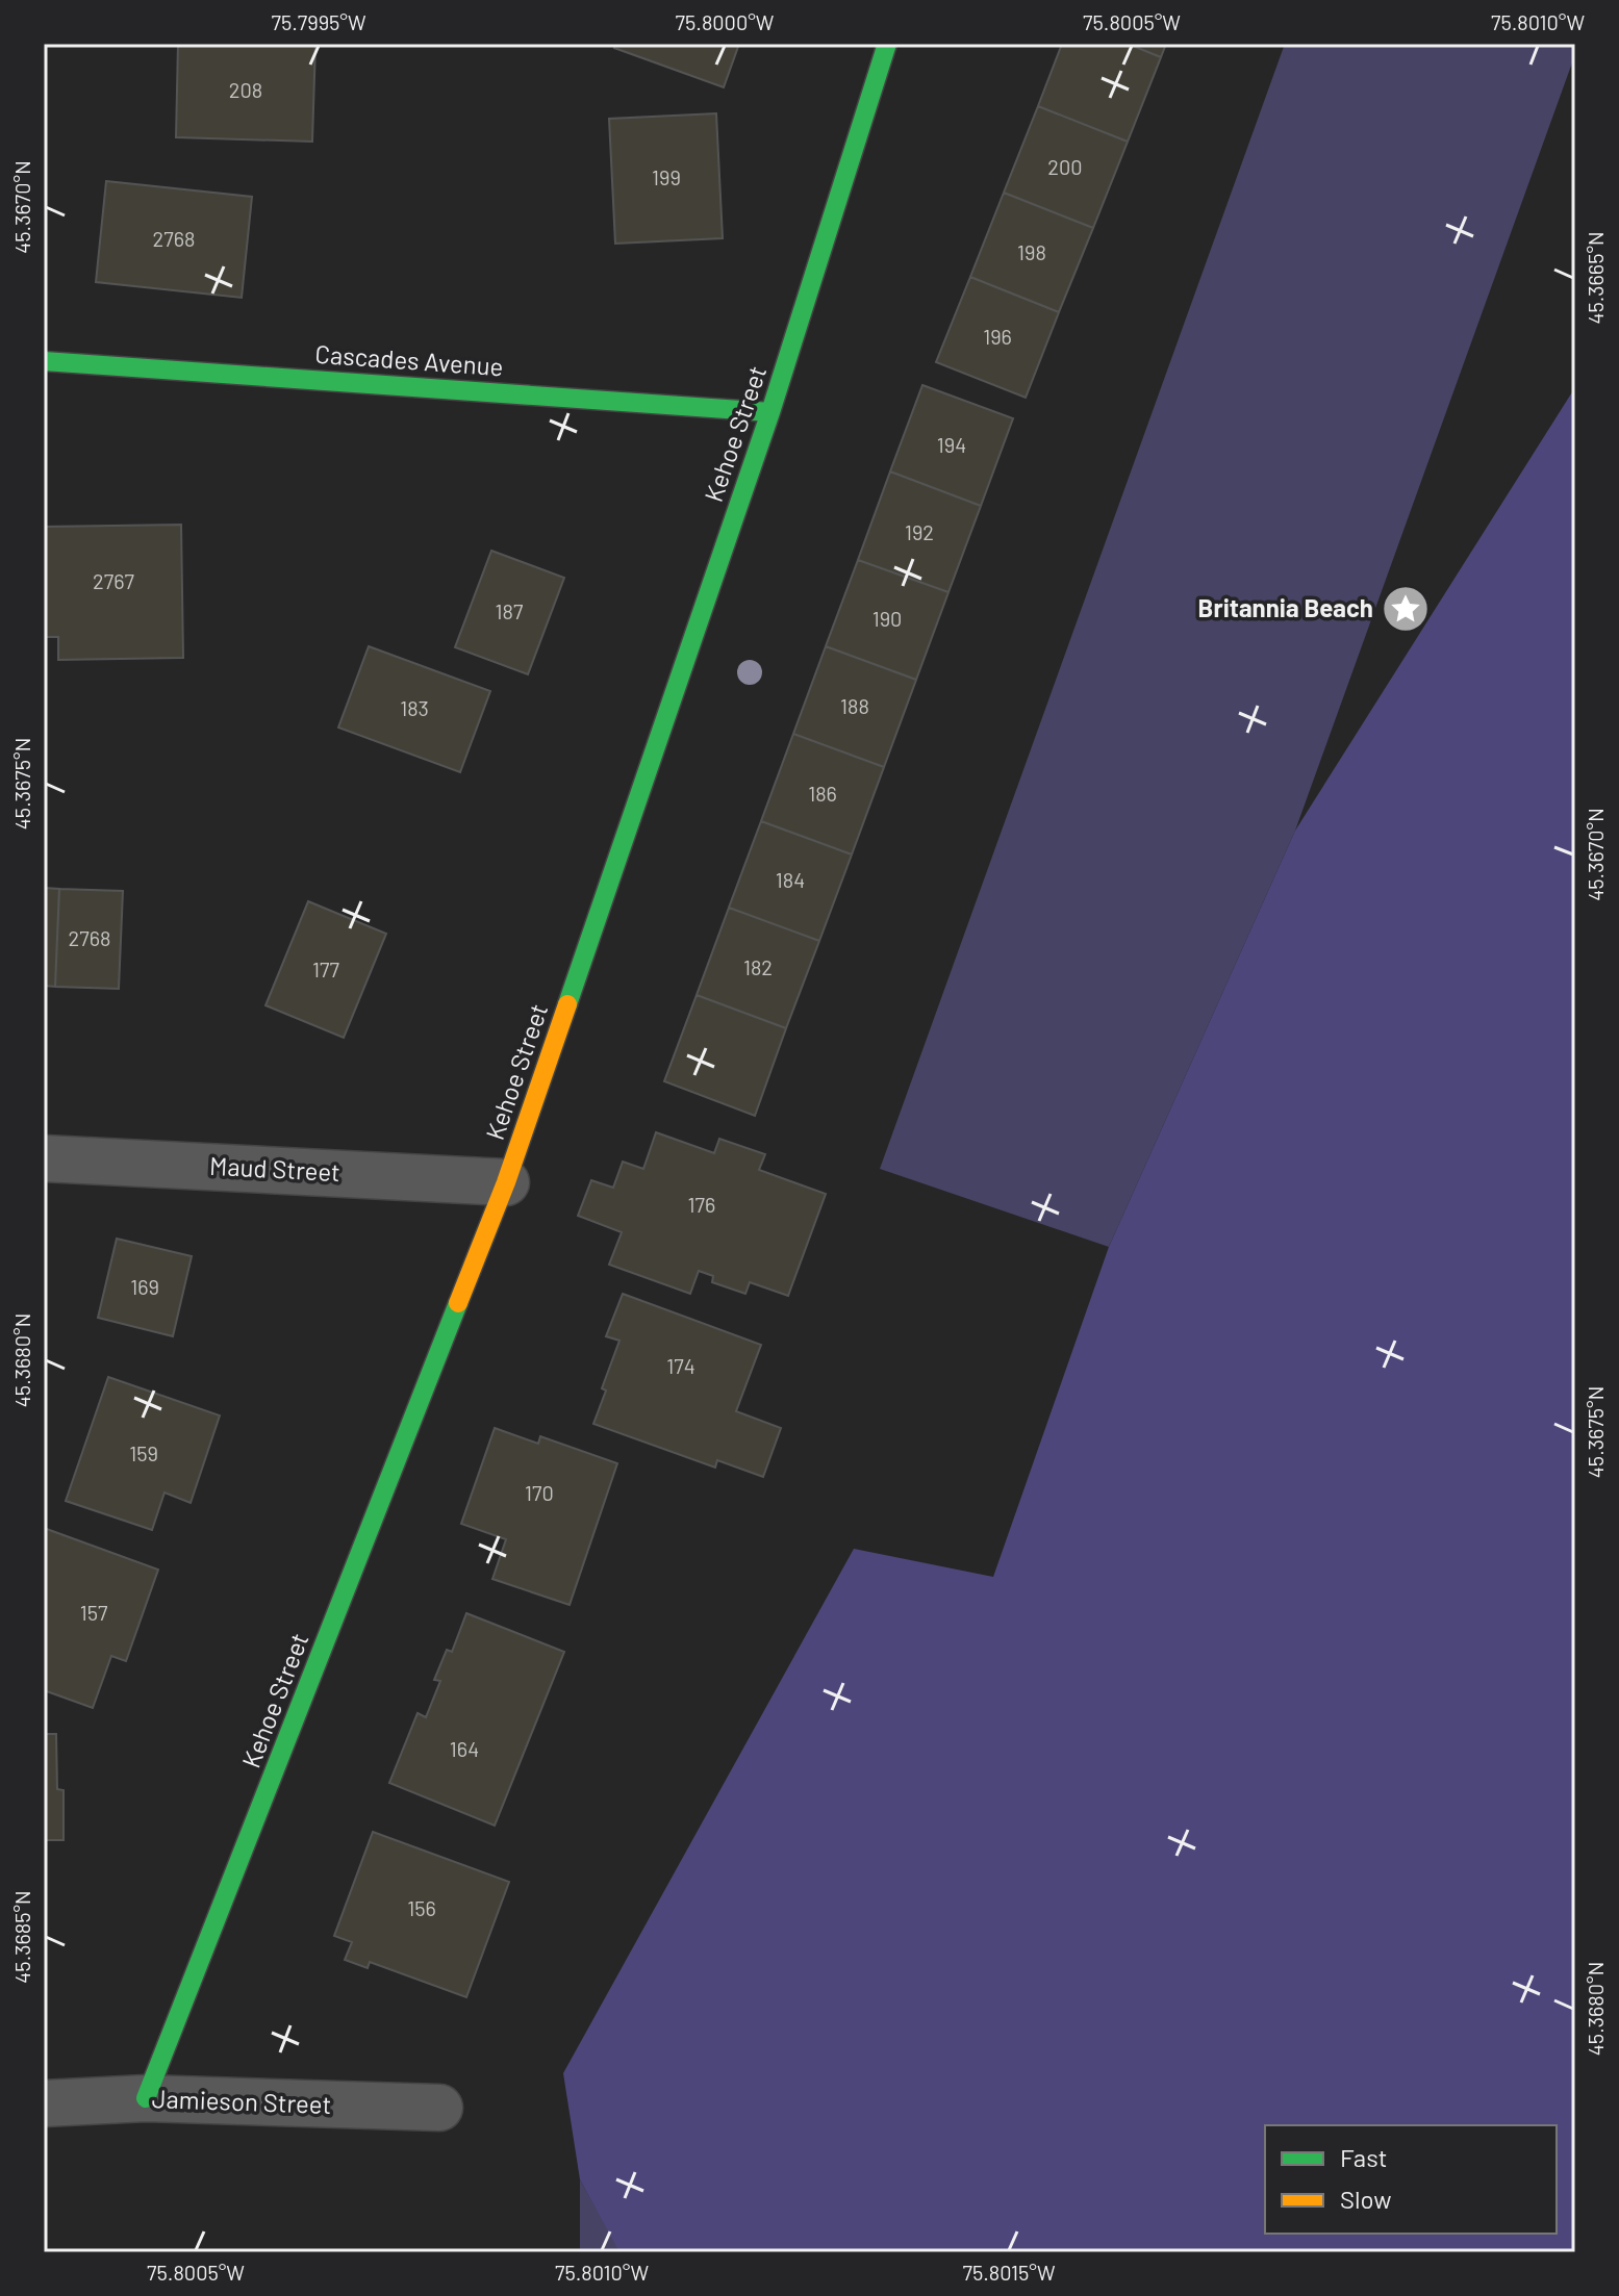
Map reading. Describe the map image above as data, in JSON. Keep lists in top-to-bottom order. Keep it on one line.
{"streets":{"street":["Cascades Avenue","Kehoe Street","Maud Street","Jamieson Street"]},"crossings":[["Cascades Avenue","Kehoe Street"],["Kehoe Street","Maud Street"],["Kehoe Street","Jamieson Street"]],"places":{"place":["Britannia Beach"]},"house_numbers":["208","200","199","2768","198","196","194","192","2767","187","190","188","183","186","184","2768","182","177","176","169","174","159","170","157","164","156"],"legend":["Fast","Slow"],"coordinates":["75.7995°W","75.8000°W","75.8005°W","75.8010°W","45.3670°N","45.3665°N","45.3675°N","45.3680°N","45.3685°N","75.8015°W"]}
